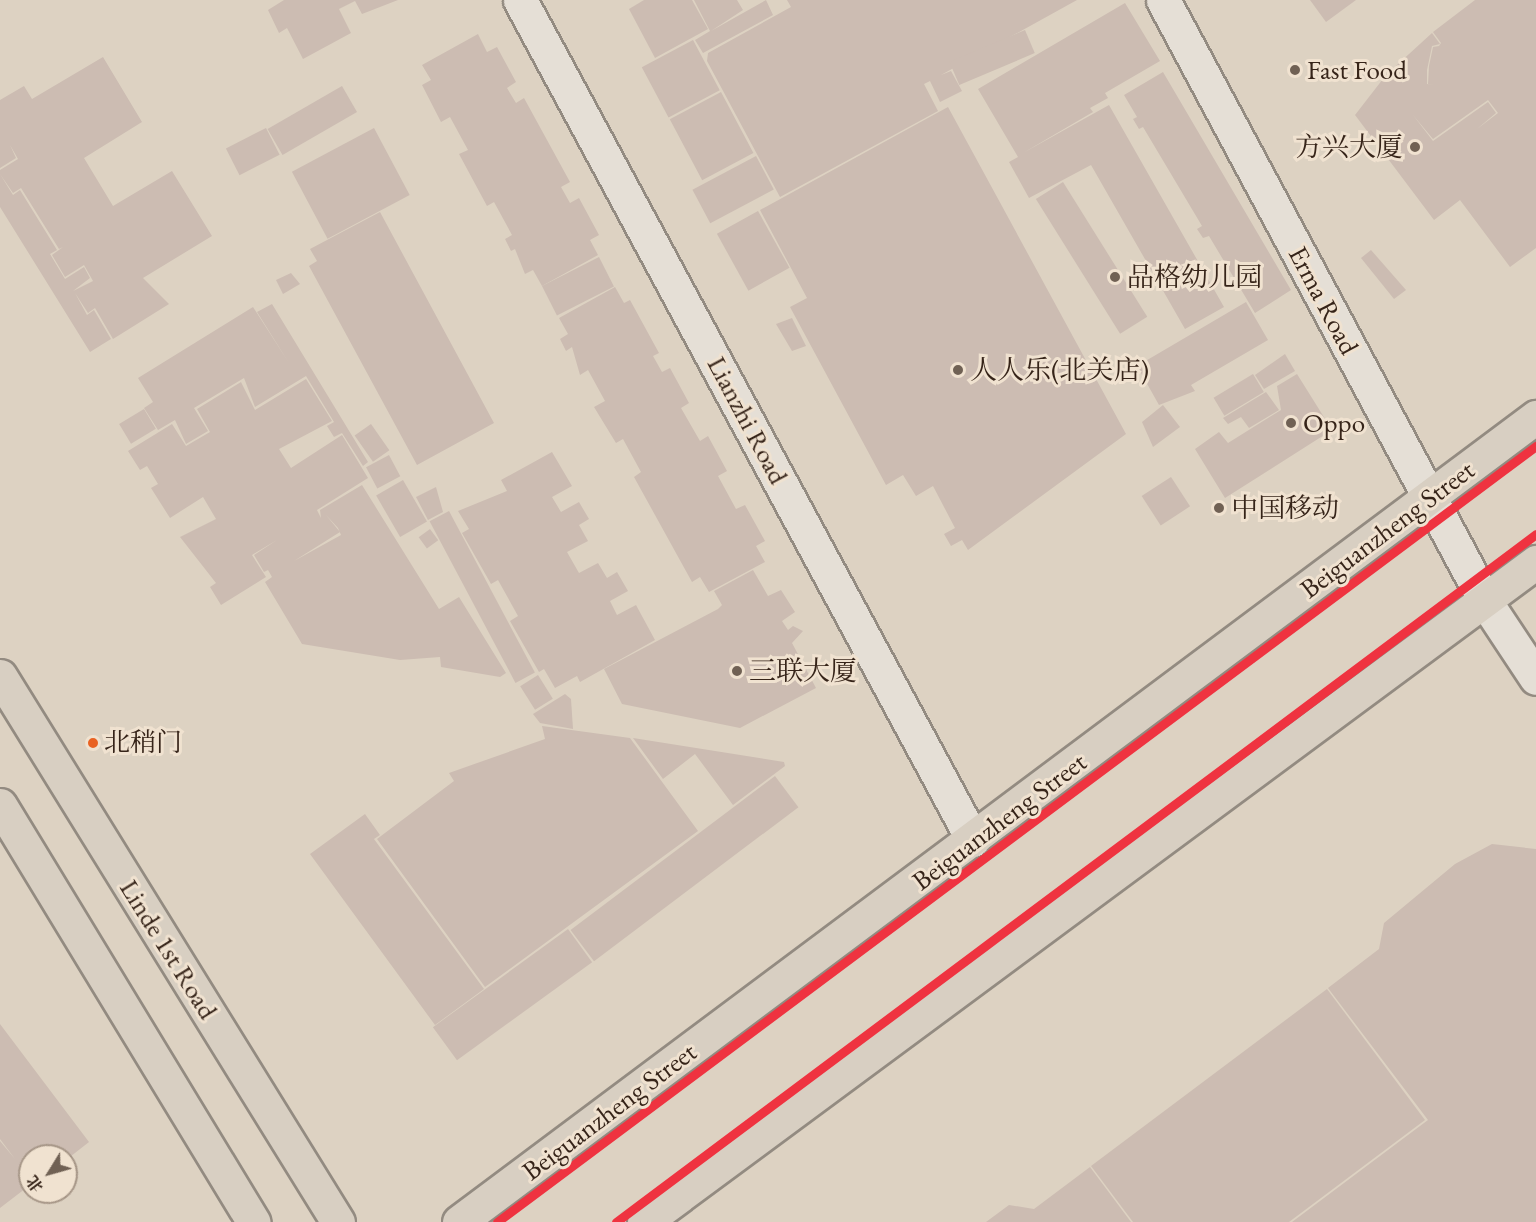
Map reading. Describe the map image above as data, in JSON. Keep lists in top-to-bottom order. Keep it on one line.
{"streets":{"main road":["Beiguanzheng Street","Linde 1st Road"],"street":["Erma Road","Lianzhi Road"]},"crossings":[["Erma Road","Beiguanzheng Street"],["Lianzhi Road","Beiguanzheng Street"]],"places":["Fast Food","方兴大厦","品格幼儿园","人人乐(北关店)","Oppo","中国移动","三联大厦","北稍门"],"north":"bottom left"}
